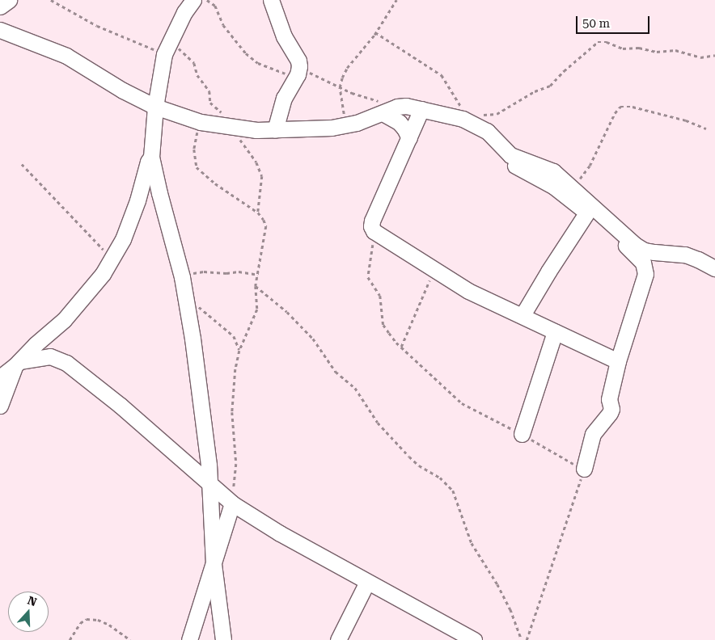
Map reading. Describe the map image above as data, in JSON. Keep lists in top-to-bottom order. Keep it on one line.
{"scale_bar":"50 m","north":"top"}
